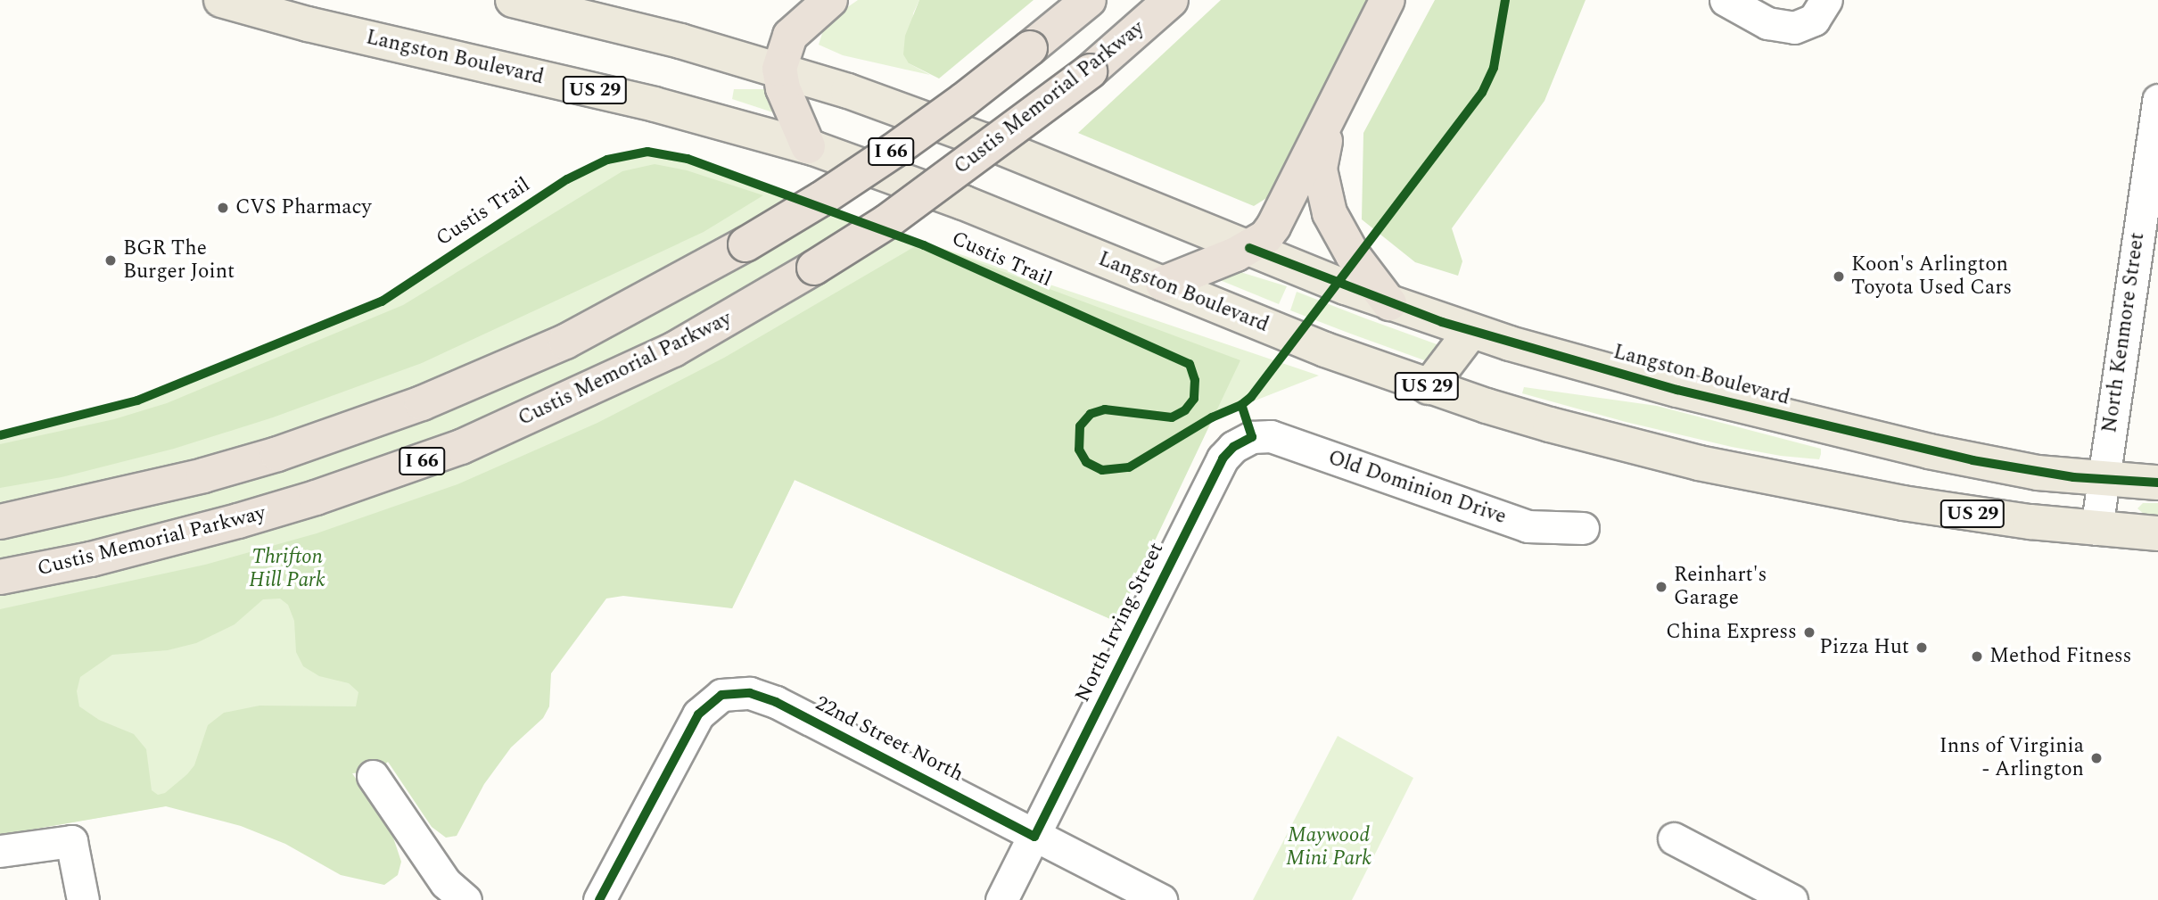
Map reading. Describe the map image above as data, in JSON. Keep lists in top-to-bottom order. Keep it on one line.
{"streets":{"highway":["Custis Memorial Parkway","I 66"],"main road":["Langston Boulevard","US 29"],"street":["North Kenmore Street","Old Dominion Drive","North Irving Street","22nd Street North"],"cycle path":["Custis Trail"]},"crossings":[["Langston Boulevard","North Kenmore Street"],["Old Dominion Drive","North Irving Street"],["North Irving Street","22nd Street North"]],"parks":["Thrifton Hill Park","Maywood Mini Park"],"places":["CVS Pharmacy","BGR The Burger Joint","Koon's Arlington Toyota Used Cars","Reinhart's Garage","China Express","Pizza Hut","Method Fitness","Inns of Virginia - Arlington"]}
